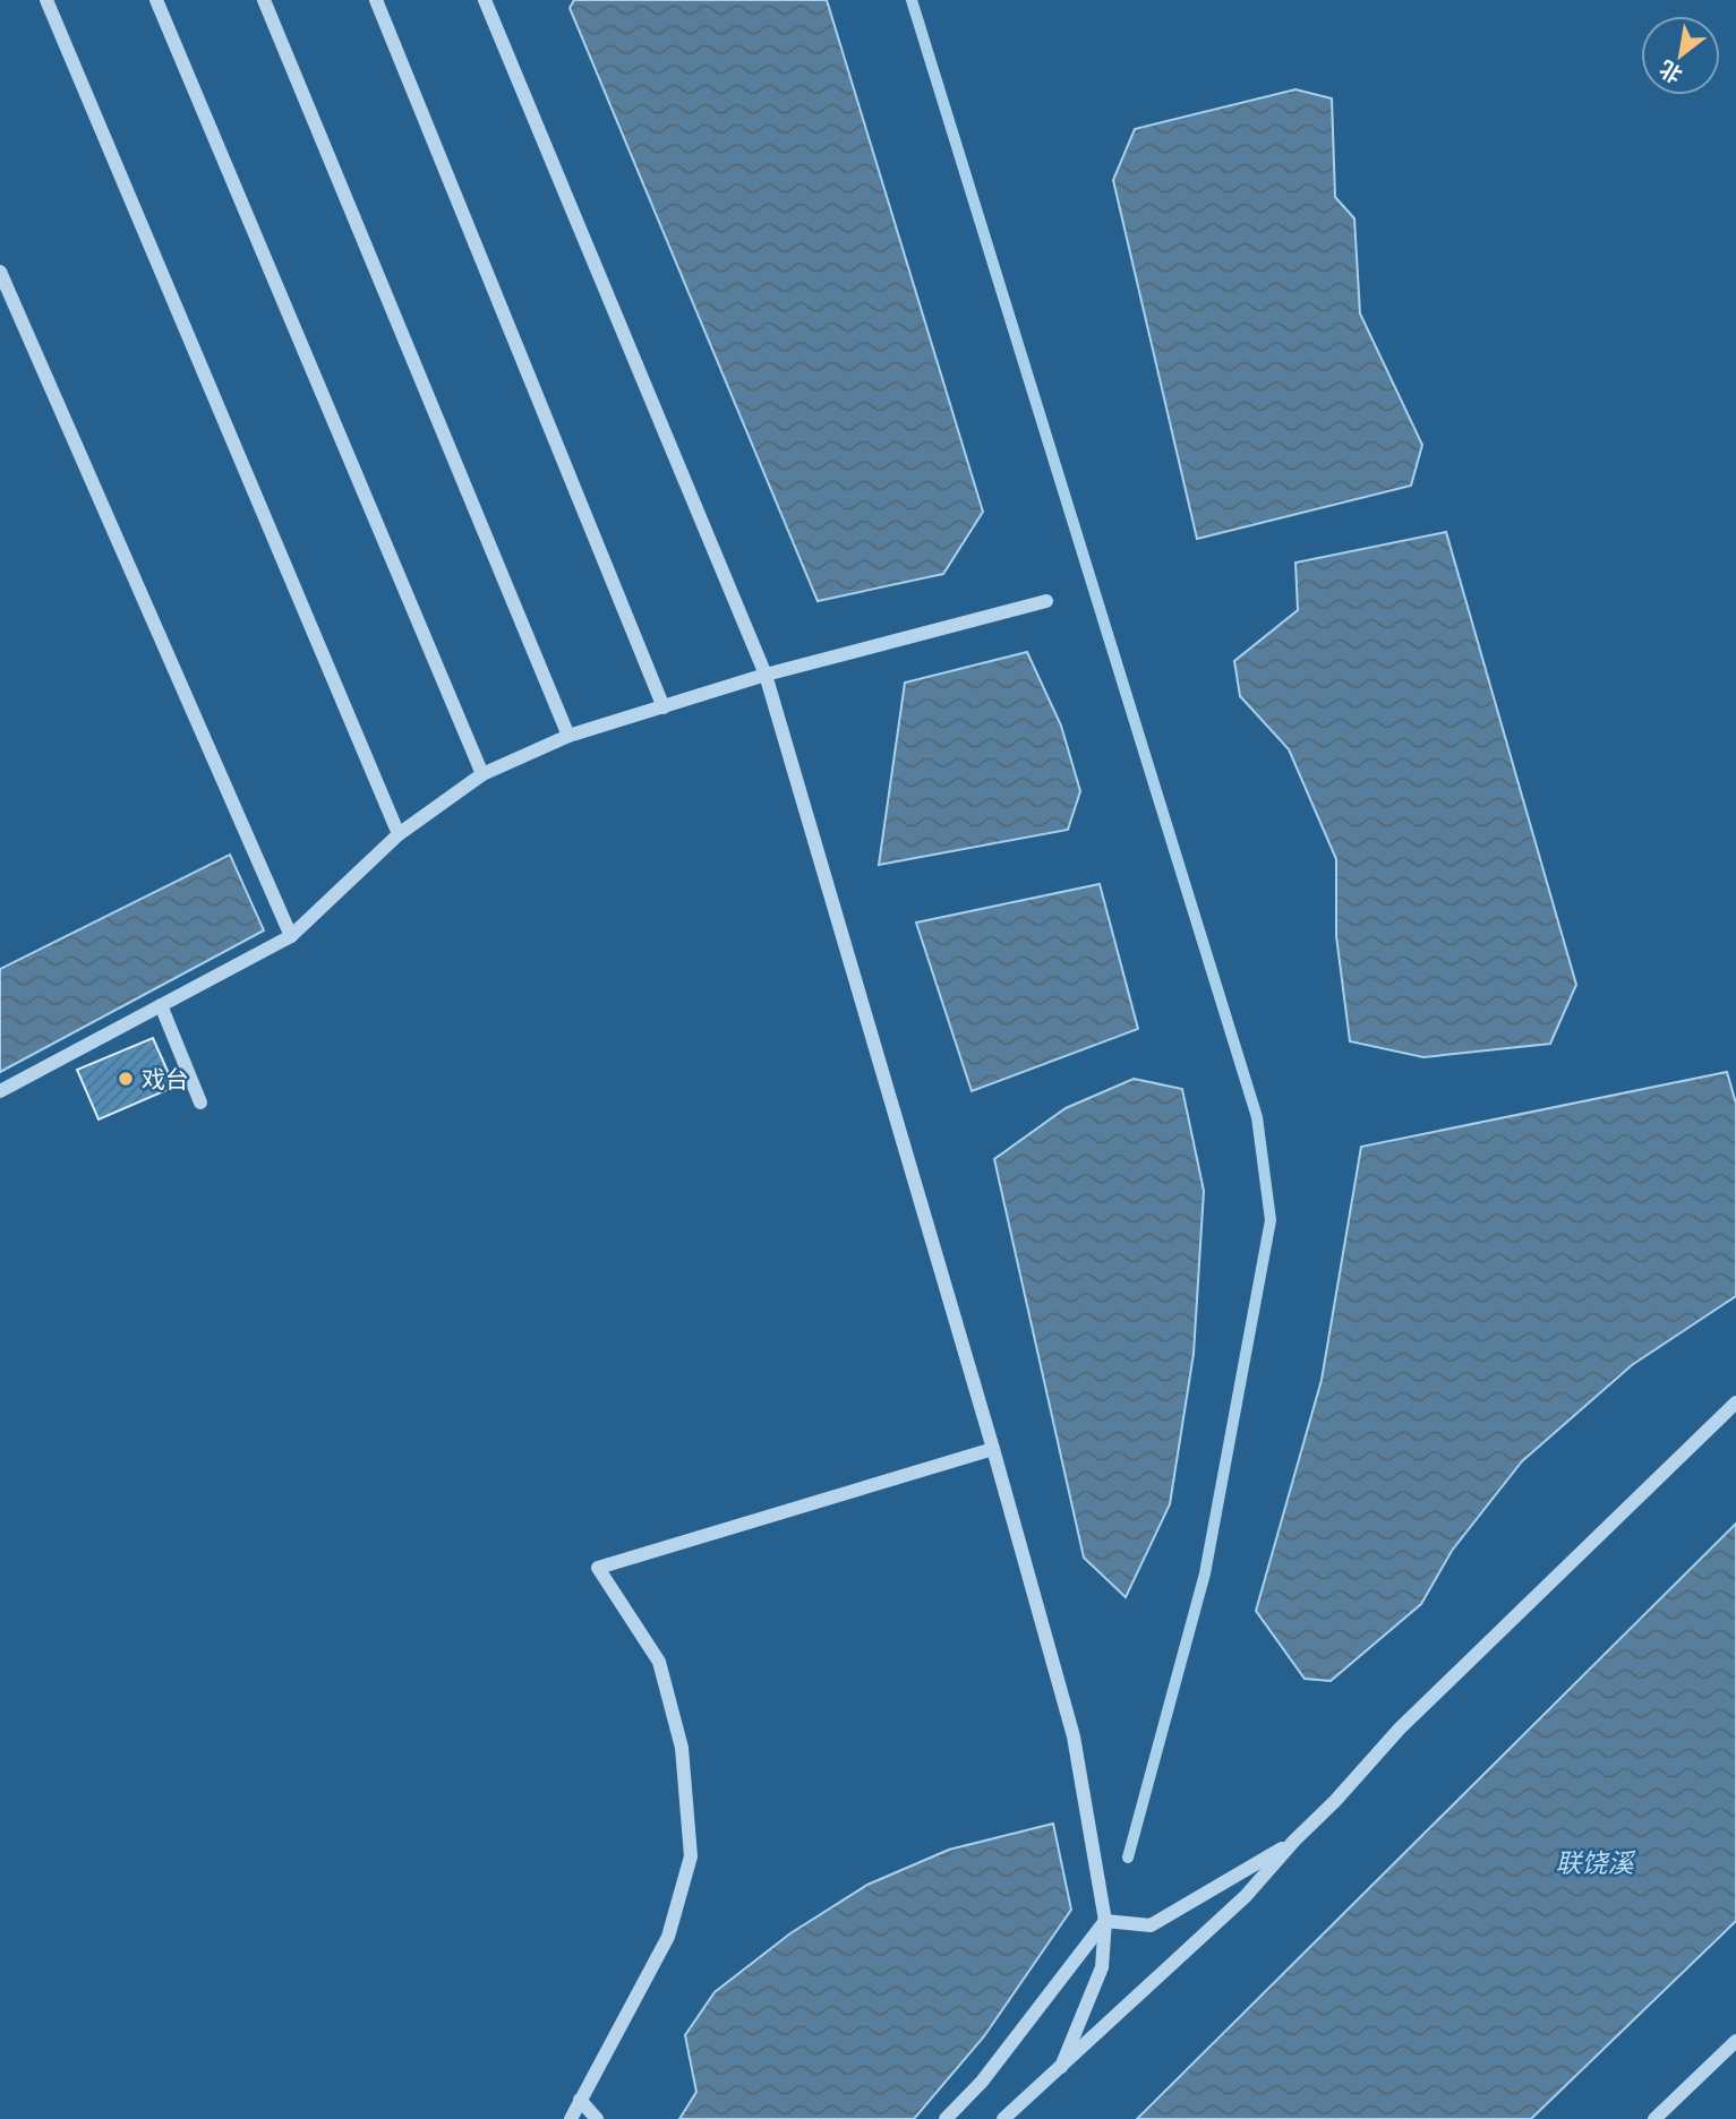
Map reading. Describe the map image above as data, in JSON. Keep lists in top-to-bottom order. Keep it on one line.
{"water":["联饶溪"],"places":["戏台"],"north":"bottom left"}
